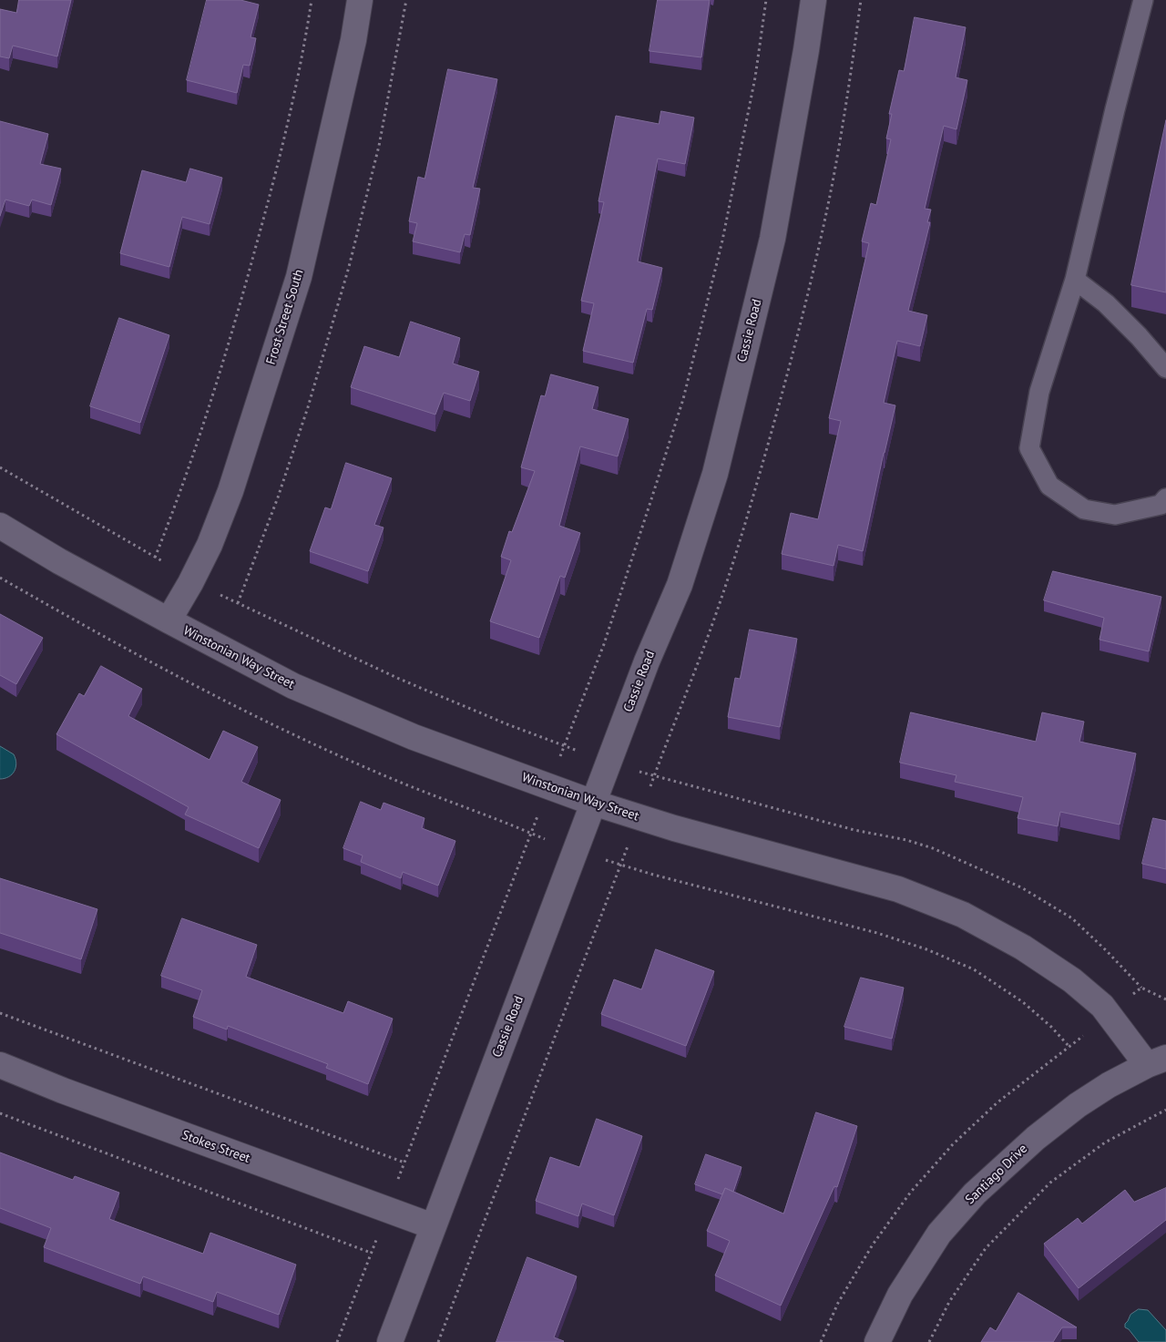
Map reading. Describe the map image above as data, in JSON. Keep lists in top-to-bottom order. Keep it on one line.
{"streets":{"street":["Frost Street South","Cassie Road","Winstonian Way Street","Stokes Street","Santiago Drive"]},"crossings":[["Frost Street South","Winstonian Way Street"],["Cassie Road","Winstonian Way Street"],["Cassie Road","Stokes Street"],["Winstonian Way Street","Santiago Drive"]]}
